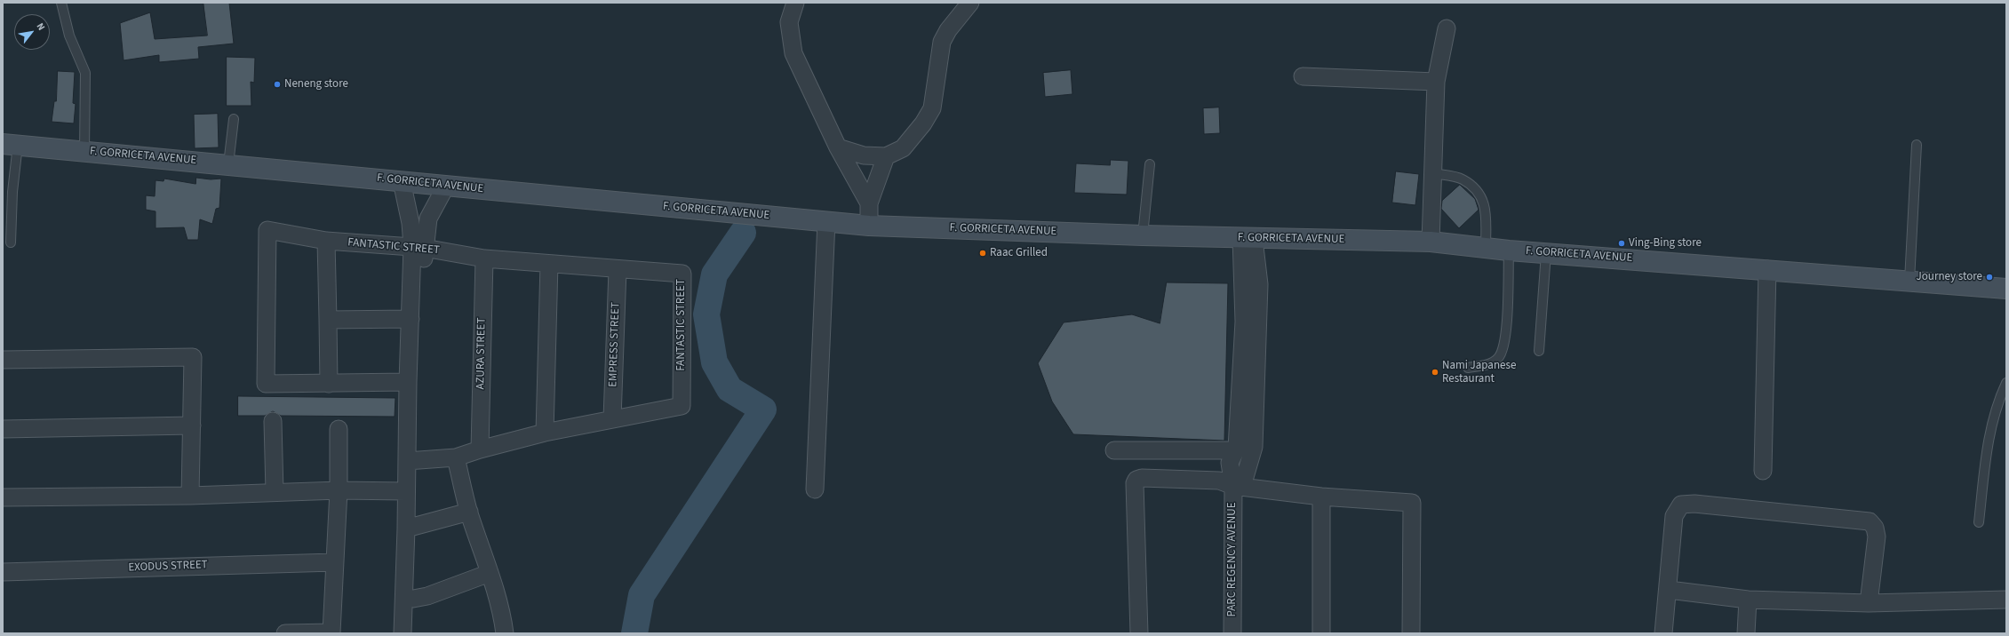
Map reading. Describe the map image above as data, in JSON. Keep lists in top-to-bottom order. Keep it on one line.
{"streets":{"main road":["F. GORRICETA AVENUE"],"street":["FANTASTIC STREET","EMPRESS STREET","AZURA STREET","PARC REGENCY AVENUE","EXODUS STREET"]},"crossings":[["FANTASTIC STREET","EMPRESS STREET"],["FANTASTIC STREET","AZURA STREET"]],"places":["Neneng store","Ving-Bing store","Raac Grilled","Journey store","Nami Japanese Restaurant"],"north":"top right"}
